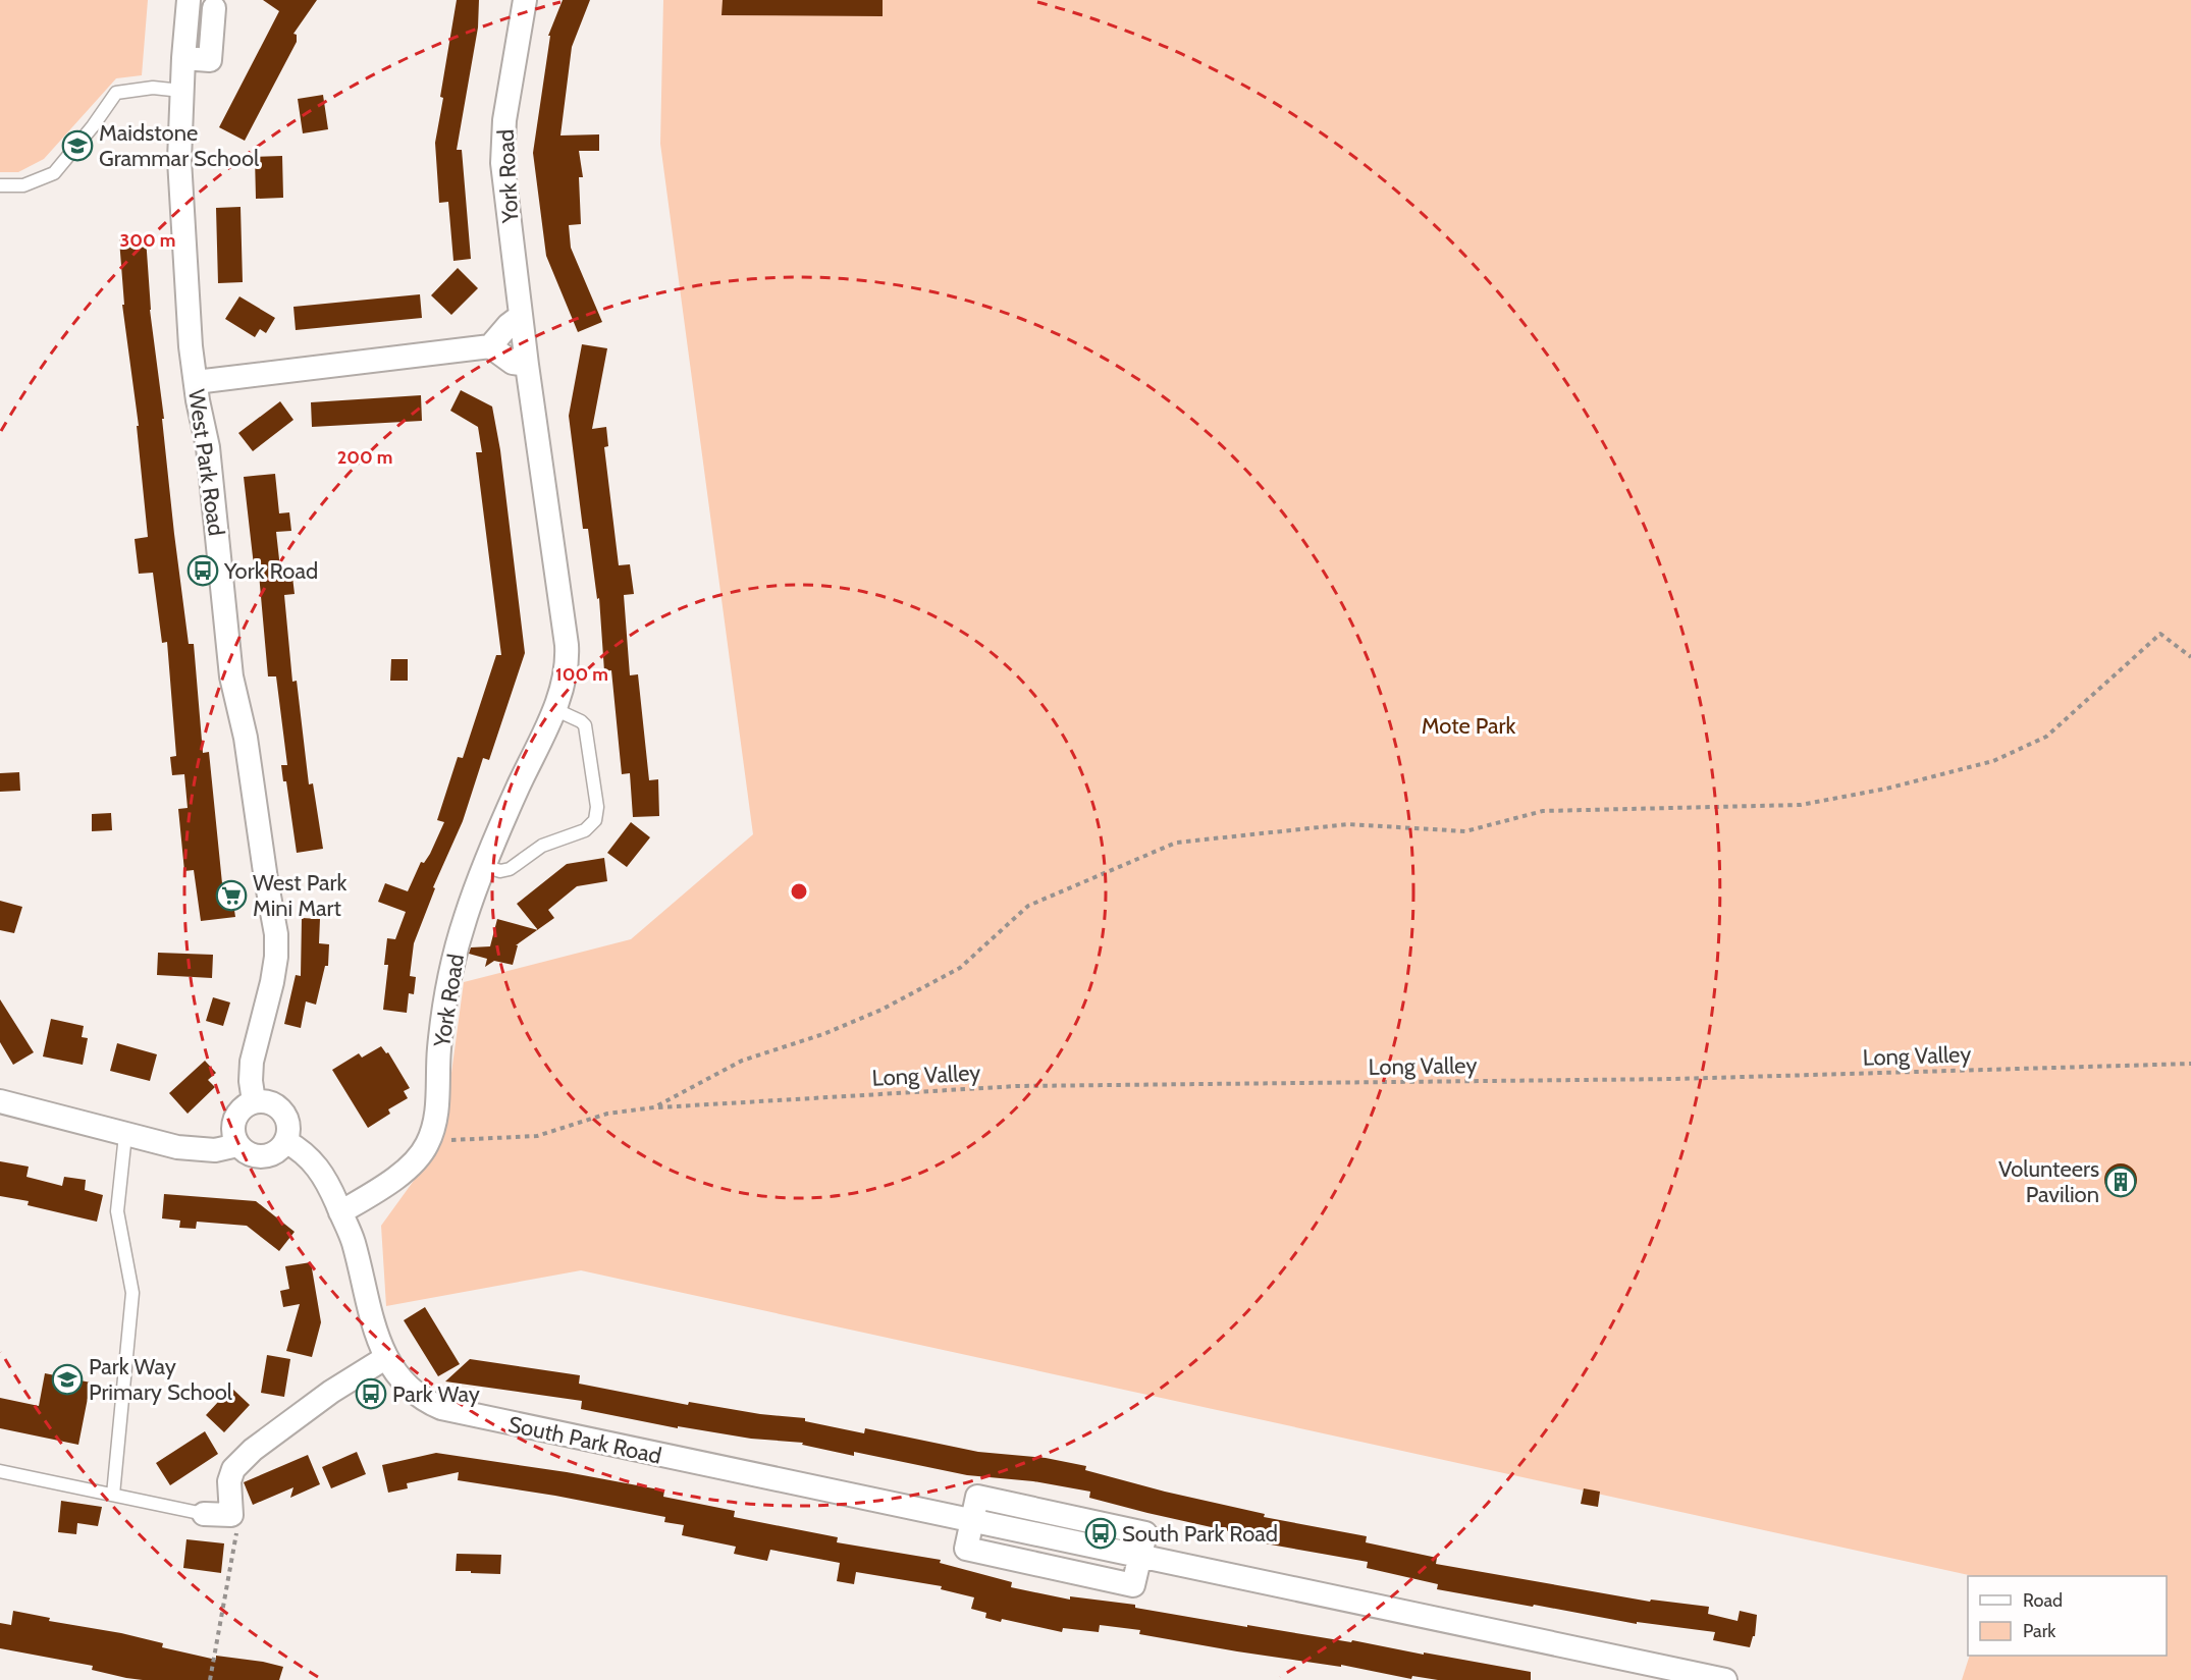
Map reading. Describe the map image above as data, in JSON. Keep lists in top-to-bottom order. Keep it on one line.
{"streets":{"street":["York Road","West Park Road","South Park Road"],"path":["Long Valley"]},"crossings":[["York Road","Long Valley"],["York Road","South Park Road"],["West Park Road","South Park Road"]],"parks":["Mote Park"],"places":{"school or university":["Maidstone Grammar School","Park Way Primary School"],"bus stop":["York Road","Park Way","South Park Road"],"supermarket":["West Park Mini Mart"],"building":["Volunteers Pavilion"]},"legend":["Road","Park"],"rings":["300 m","200 m","100 m"]}
